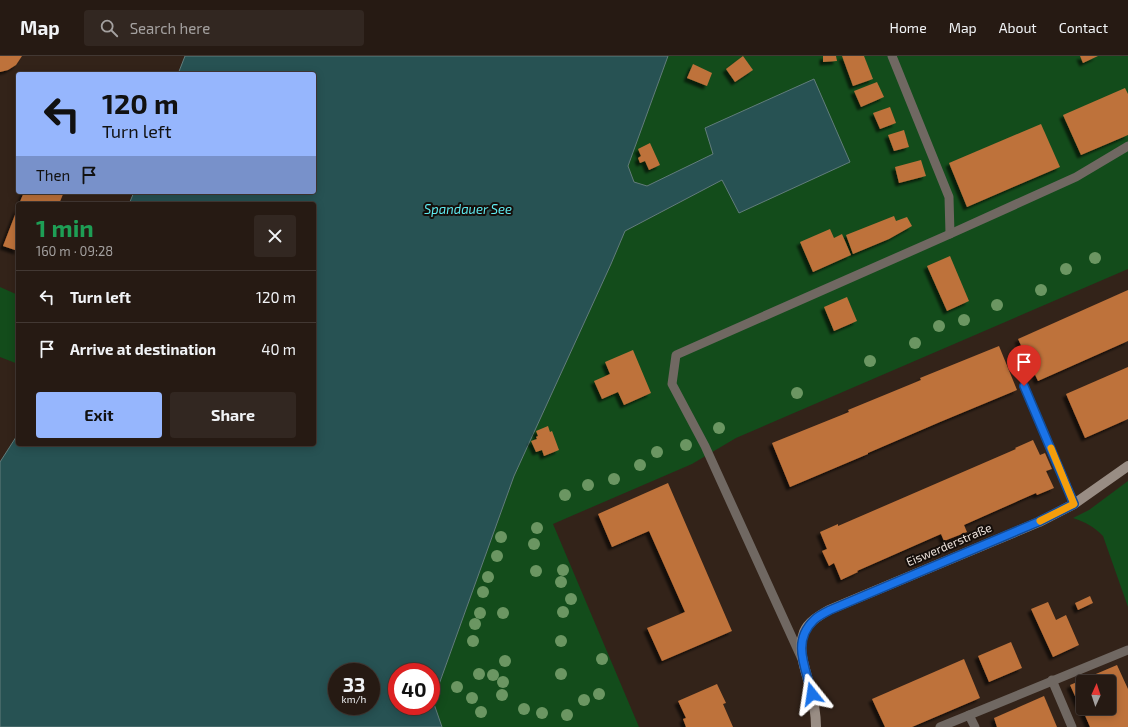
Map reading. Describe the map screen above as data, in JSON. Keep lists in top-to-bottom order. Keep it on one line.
{"streets":{"street":["Eiswerderstraße"]},"water":["Spandauer See"],"north":"top","page":{"header":"Map","search":"Search here","nav":["Home","Map","About","Contact"],"turn":["120 m","Turn left"],"then":"Then","heading":["1 min","160 m · 09:28"],"list":[{"name":"Turn left","value":"120 m"},{"name":"Arrive at destination","value":"40 m"}],"buttons":["Exit","Share"],"speed":"33 km/h","limit":"40"}}
